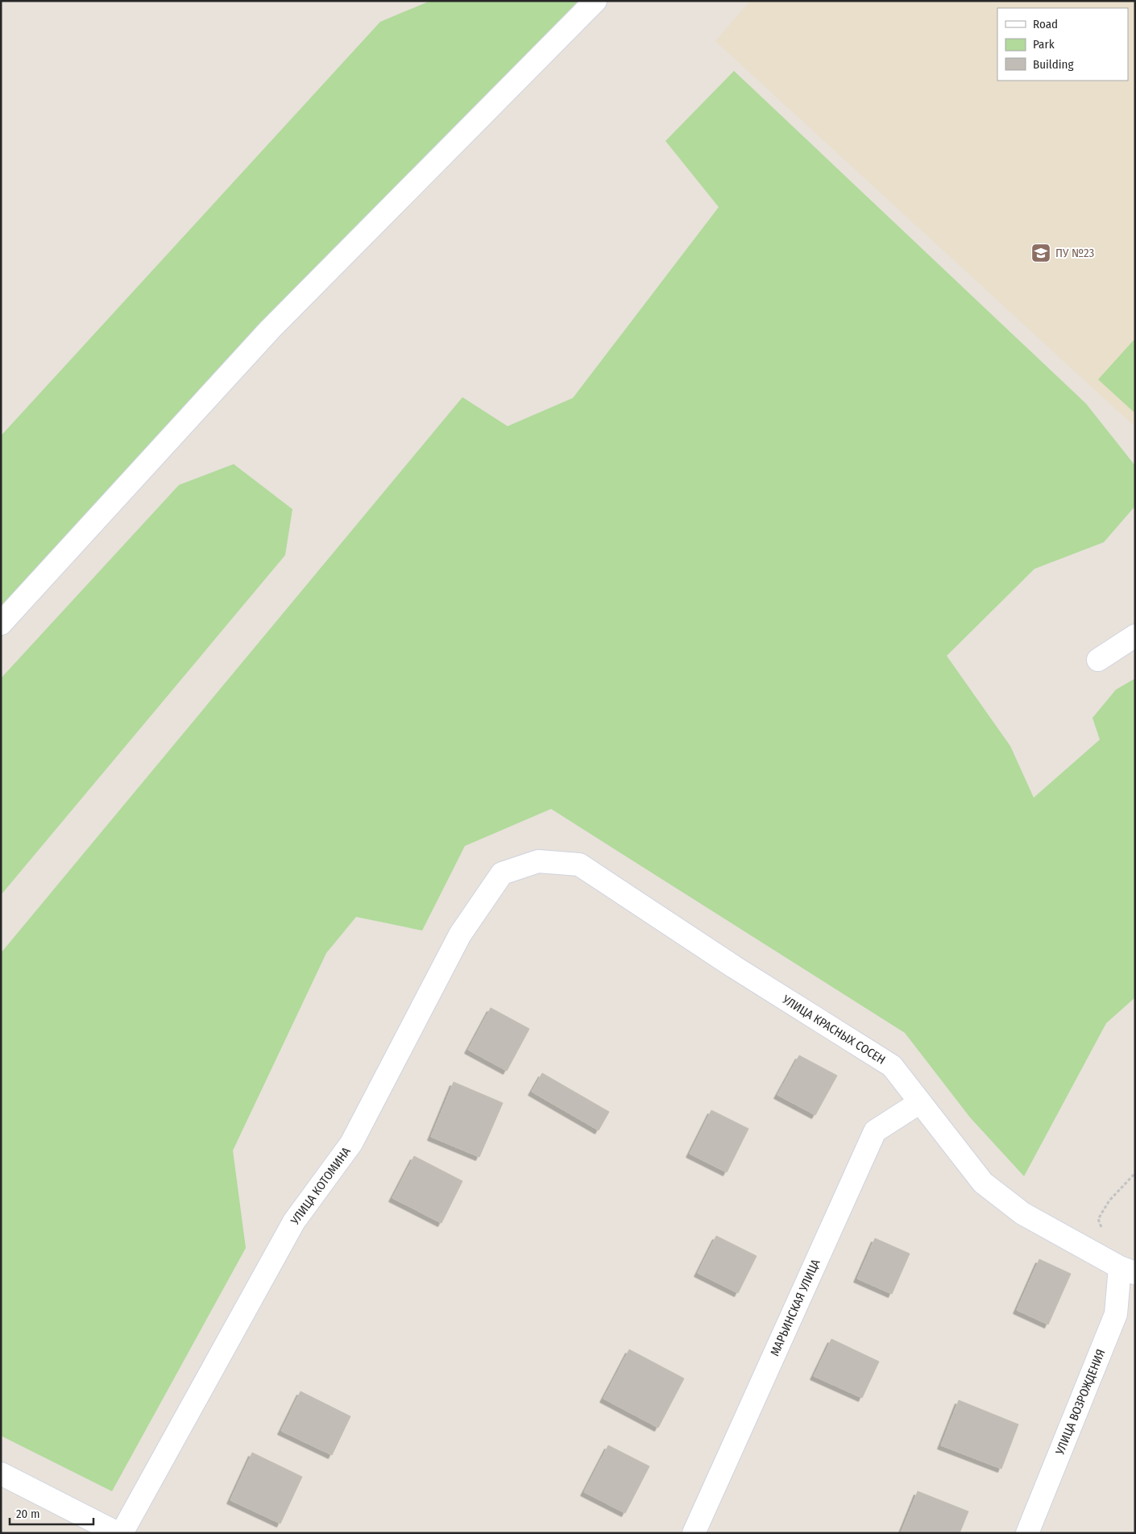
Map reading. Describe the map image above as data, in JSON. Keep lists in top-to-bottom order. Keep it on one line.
{"streets":{"street":["УЛИЦА КРАСНЫХ СОСЕН","УЛИЦА КОТОМИНА","МАРЬИНСКАЯ УЛИЦА","УЛИЦА ВОЗРОЖДЕНИЯ"]},"crossings":[["УЛИЦА КРАСНЫХ СОСЕН","УЛИЦА КОТОМИНА"],["УЛИЦА КРАСНЫХ СОСЕН","МАРЬИНСКАЯ УЛИЦА"],["УЛИЦА КРАСНЫХ СОСЕН","УЛИЦА ВОЗРОЖДЕНИЯ"]],"places":{"school or university":["ПУ №23"]},"legend":["Road","Park","Building"],"scale_bar":"20 m"}
